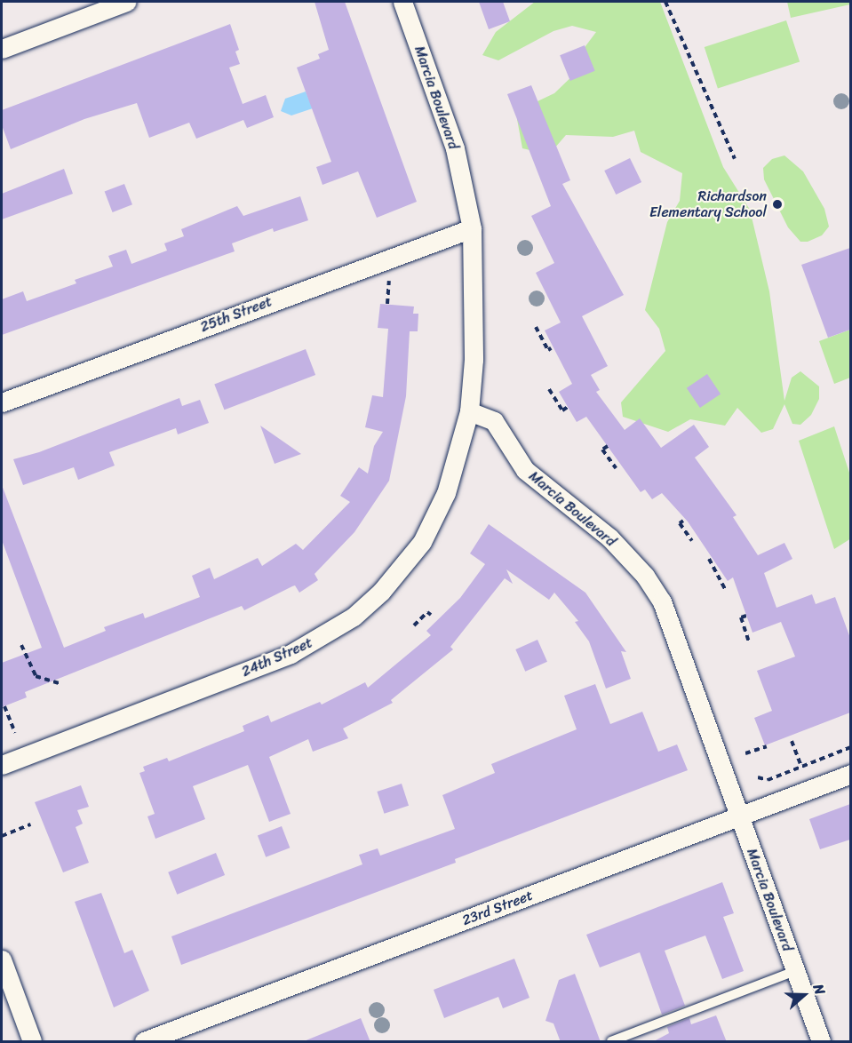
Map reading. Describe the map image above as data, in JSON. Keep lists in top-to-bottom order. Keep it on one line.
{"streets":{"street":["Marcia Boulevard","25th Street","24th Street","23rd Street"]},"crossings":[["Marcia Boulevard","25th Street"],["Marcia Boulevard","24th Street"],["Marcia Boulevard","23rd Street"]],"places":["Richardson Elementary School"],"north":"right"}
